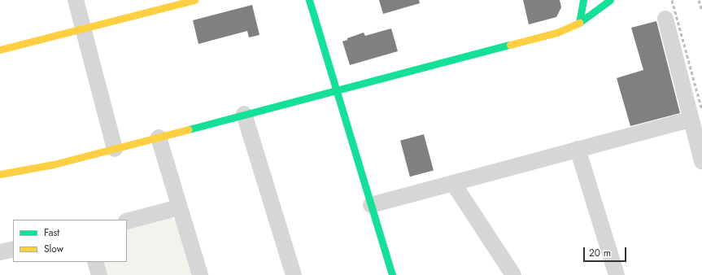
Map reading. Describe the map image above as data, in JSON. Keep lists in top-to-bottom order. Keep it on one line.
{"legend":["Fast","Slow"],"scale_bar":"20 m"}
